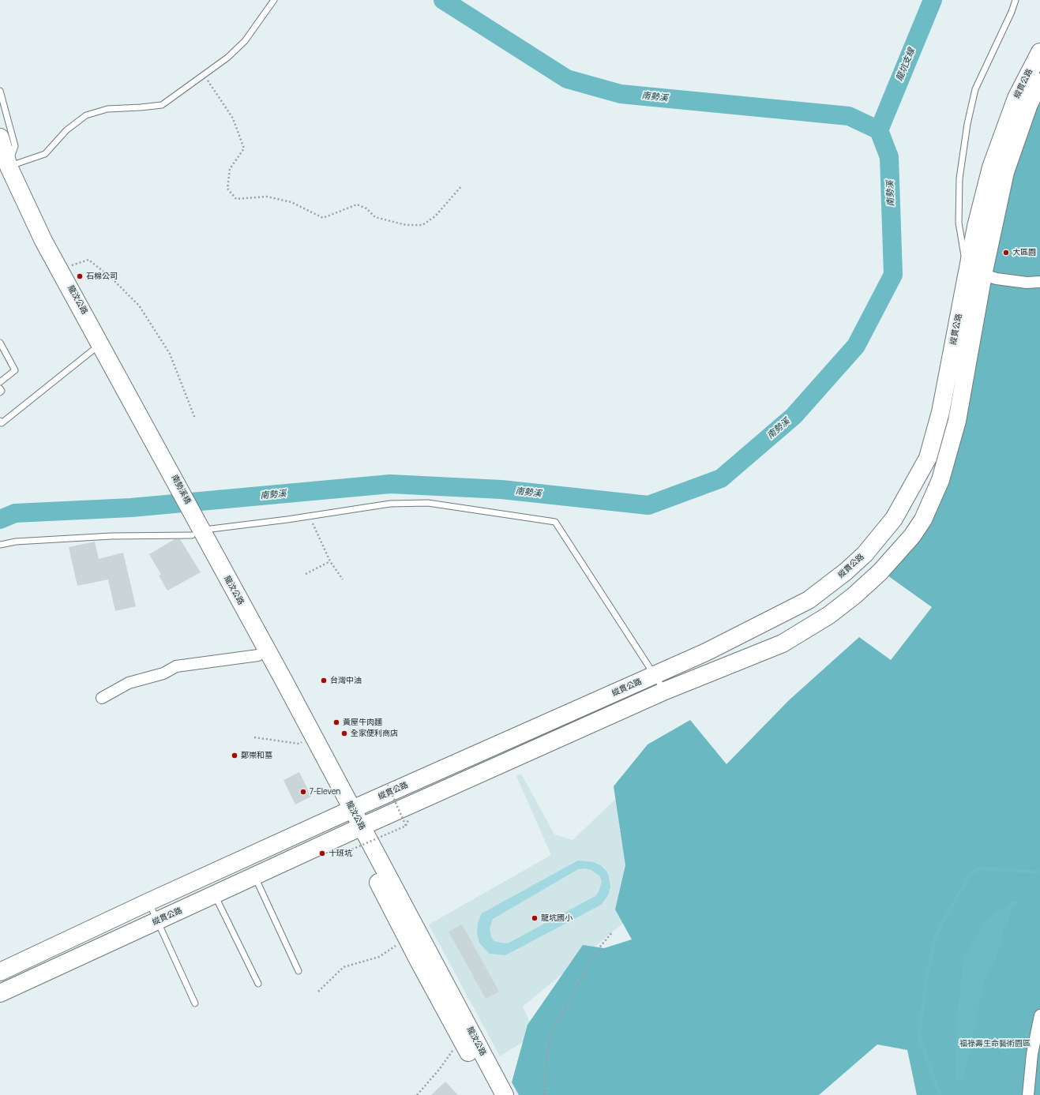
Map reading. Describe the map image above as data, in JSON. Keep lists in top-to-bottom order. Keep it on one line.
{"streets":{"main road":["縱貫公路","龍汶公路","南勢溪橋"]},"crossings":[["縱貫公路","龍汶公路"],["龍汶公路","南勢溪橋"]],"water":["龍坑支線","南勢溪"],"parks":["福祿壽生命藝術園區"],"places":["大區園","石棉公司","台灣中油","黃屋牛肉麵","全家便利商店","鄭崇和墓","7-Eleven","十班坑","龍坑國小"]}
